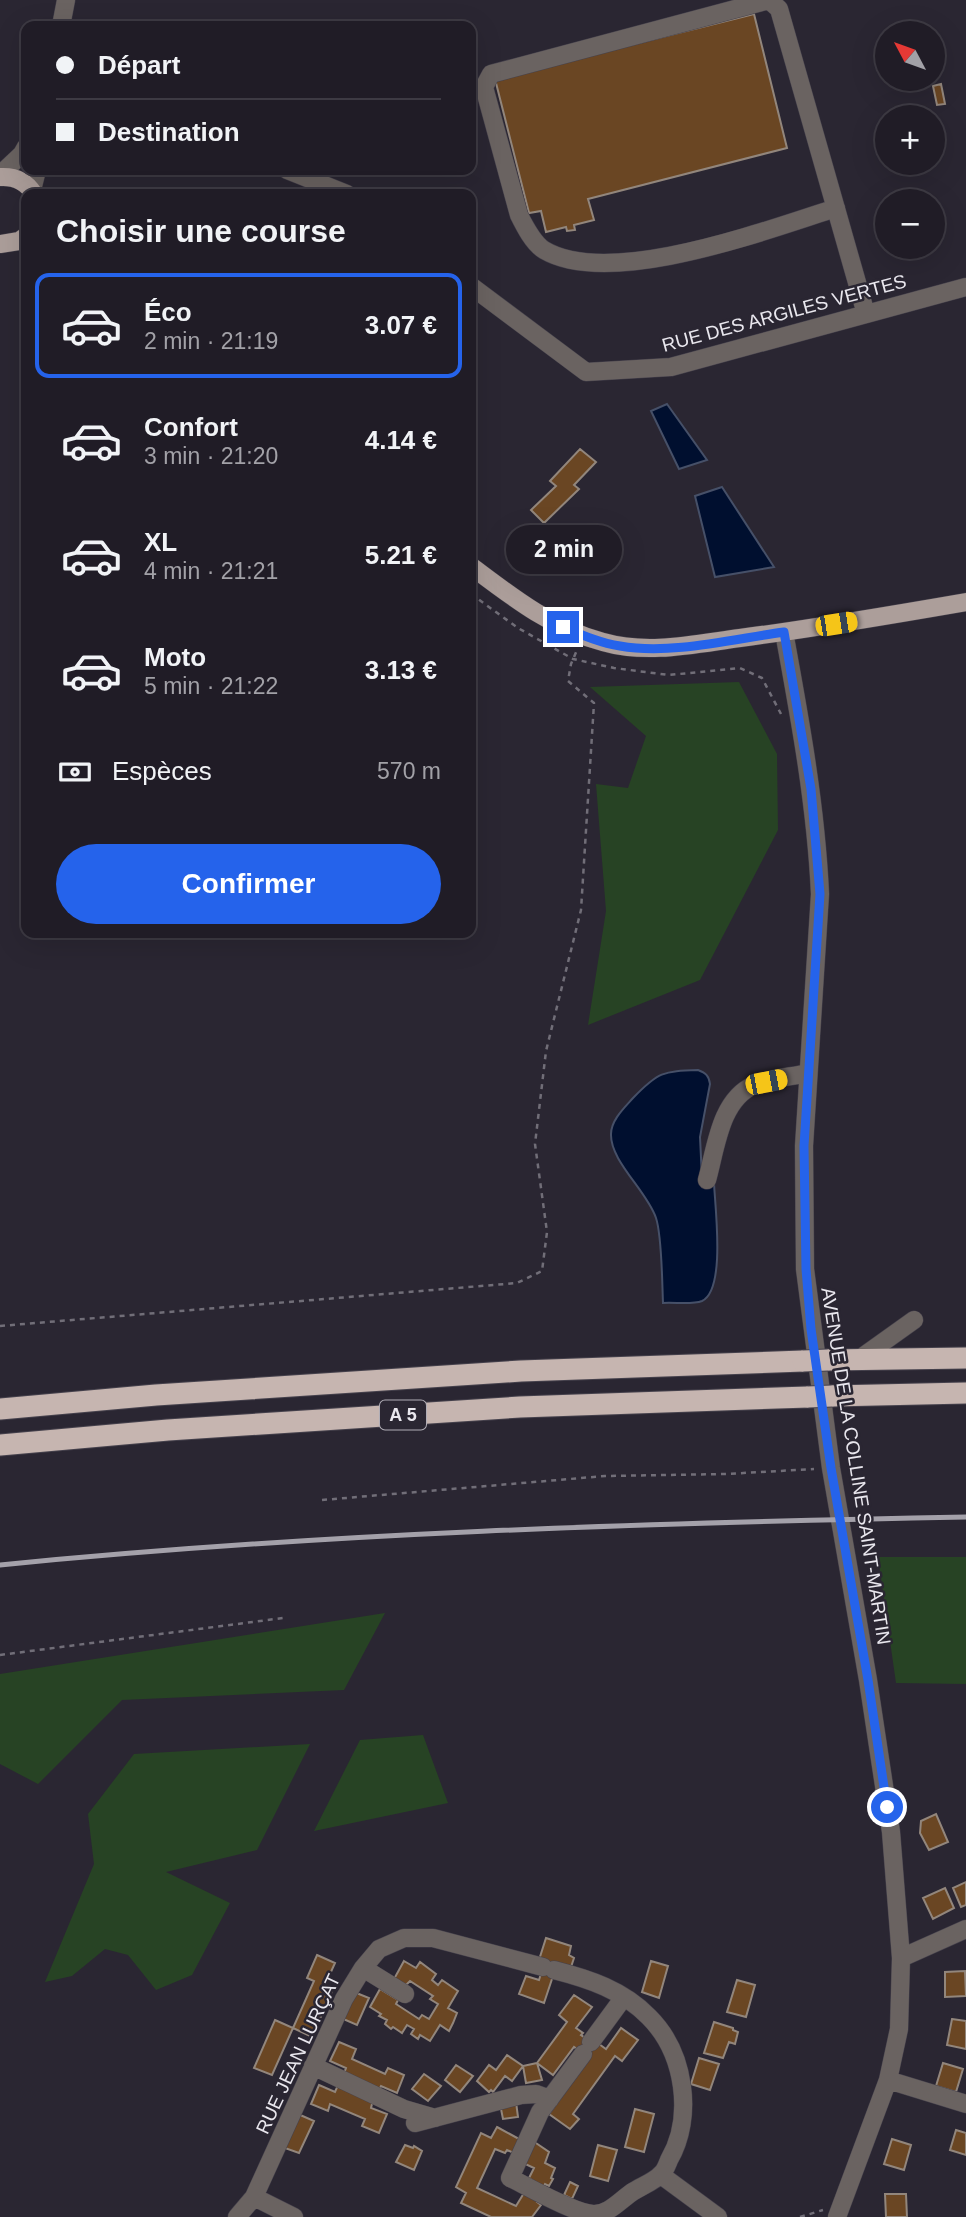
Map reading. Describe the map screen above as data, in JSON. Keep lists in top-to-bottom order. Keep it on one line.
{"streets":{"highway":["A 5"],"street":["RUE DES ARGILES VERTES","AVENUE DE LA COLLINE SAINT-MARTIN","RUE JEAN LURÇAT"]},"north":"top left","page":{"map_buttons":["+","−"],"banner":["Départ","Destination"],"heading":"Choisir une course","list":[{"name":"Éco","note":"2 min · 21:19","value":"3.07 €"},{"name":"Confort","note":"3 min · 21:20","value":"4.14 €"},{"name":"XL","note":"4 min · 21:21","value":"5.21 €"},{"name":"Moto","note":"5 min · 21:22","value":"3.13 €"}],"bubble":"2 min","pay":["Espèces","570 m"],"buttons":"Confirmer"}}
